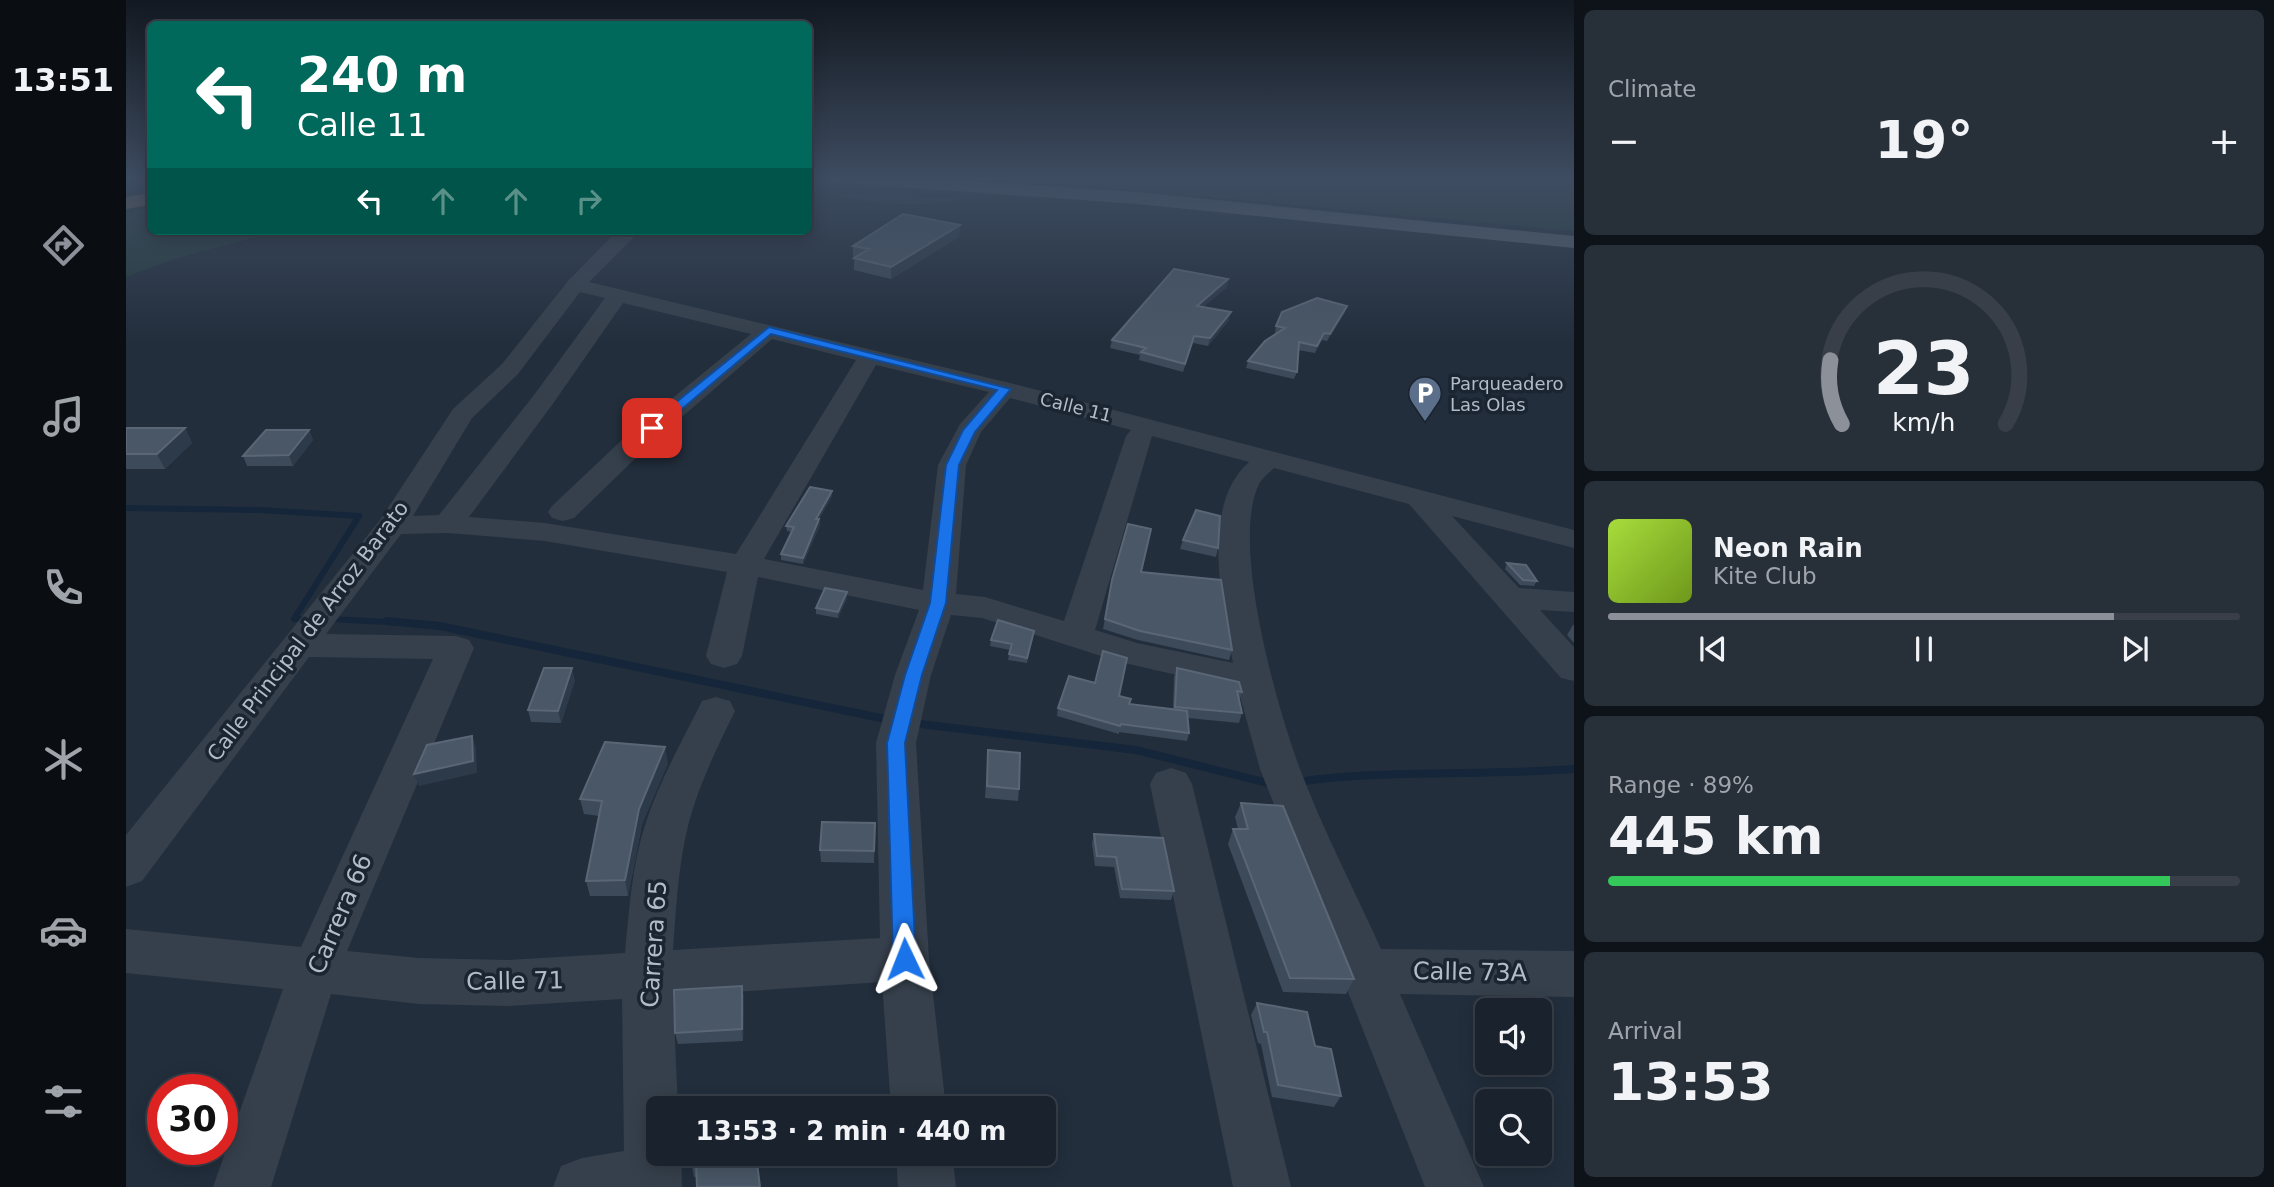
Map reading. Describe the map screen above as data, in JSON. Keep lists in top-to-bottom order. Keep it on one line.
{"streets":{"street":["Calle 11","Calle Principal de Arroz Barato","Carrera 66","Carrera 65","Calle 73A","Calle 71"]},"crossings":[["Calle 11","Calle Principal de Arroz Barato"],["Calle Principal de Arroz Barato","Carrera 66"],["Carrera 66","Calle 71"],["Carrera 65","Calle 71"]],"places":{"parking":["Parqueadero Las Olas"]},"page":{"tabs":"13:51","tile":["Climate",["Range · 89%","445 km"],["Arrival","13:53"]],"turn":["240 m","Calle 11"],"heat":["−","19°","+"],"song":["Neon Rain","Kite Club"],"limit":"30","trip":"13:53 · 2 min · 440 m","gauge":["23","km/h"]}}
